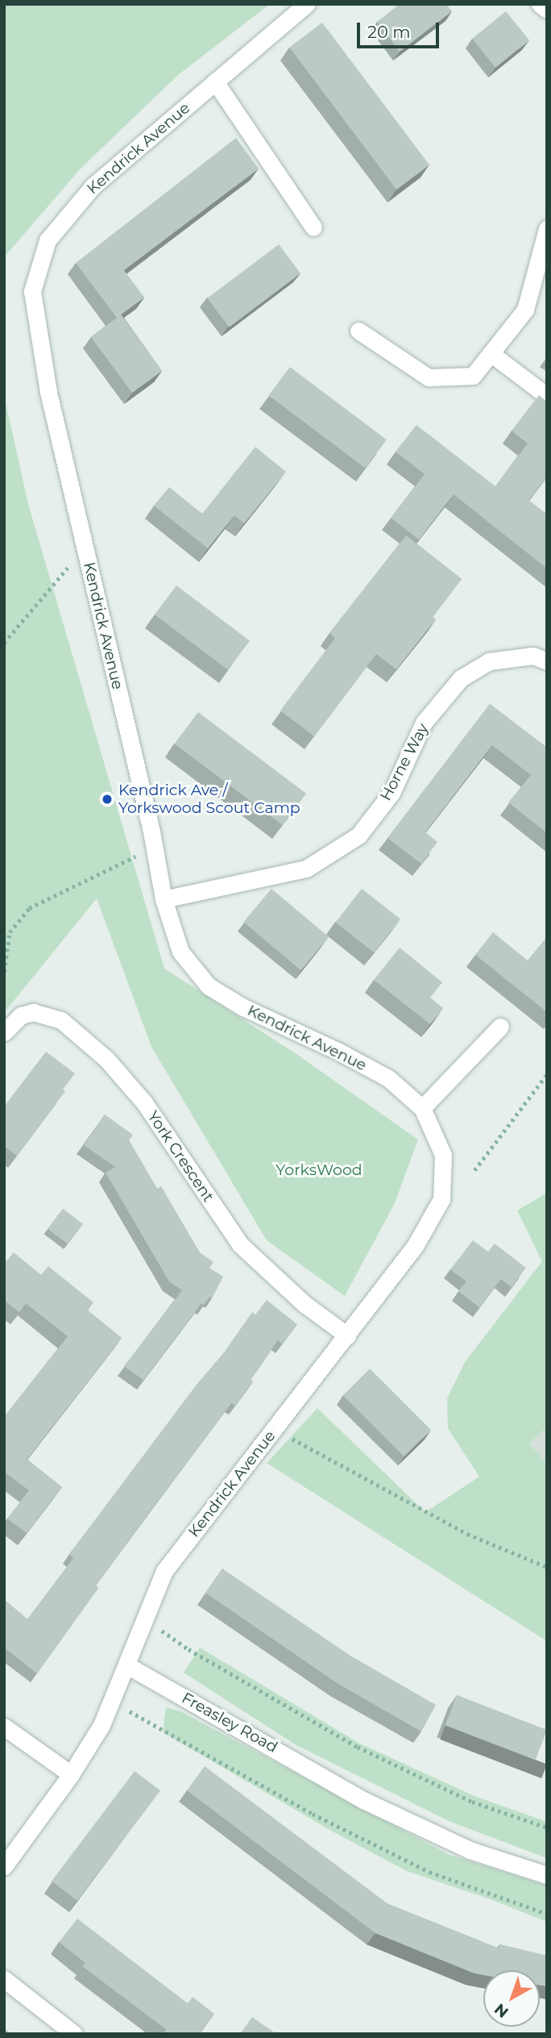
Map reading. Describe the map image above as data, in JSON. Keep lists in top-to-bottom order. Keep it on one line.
{"streets":{"street":["Kendrick Avenue","Horne Way","York Crescent","Freasley Road"]},"crossings":[["Kendrick Avenue","Horne Way"],["Kendrick Avenue","York Crescent"],["Kendrick Avenue","Freasley Road"]],"parks":["YorksWood"],"places":["Kendrick Ave / Yorkswood Scout Camp"],"scale_bar":"20 m","north":"bottom left"}
